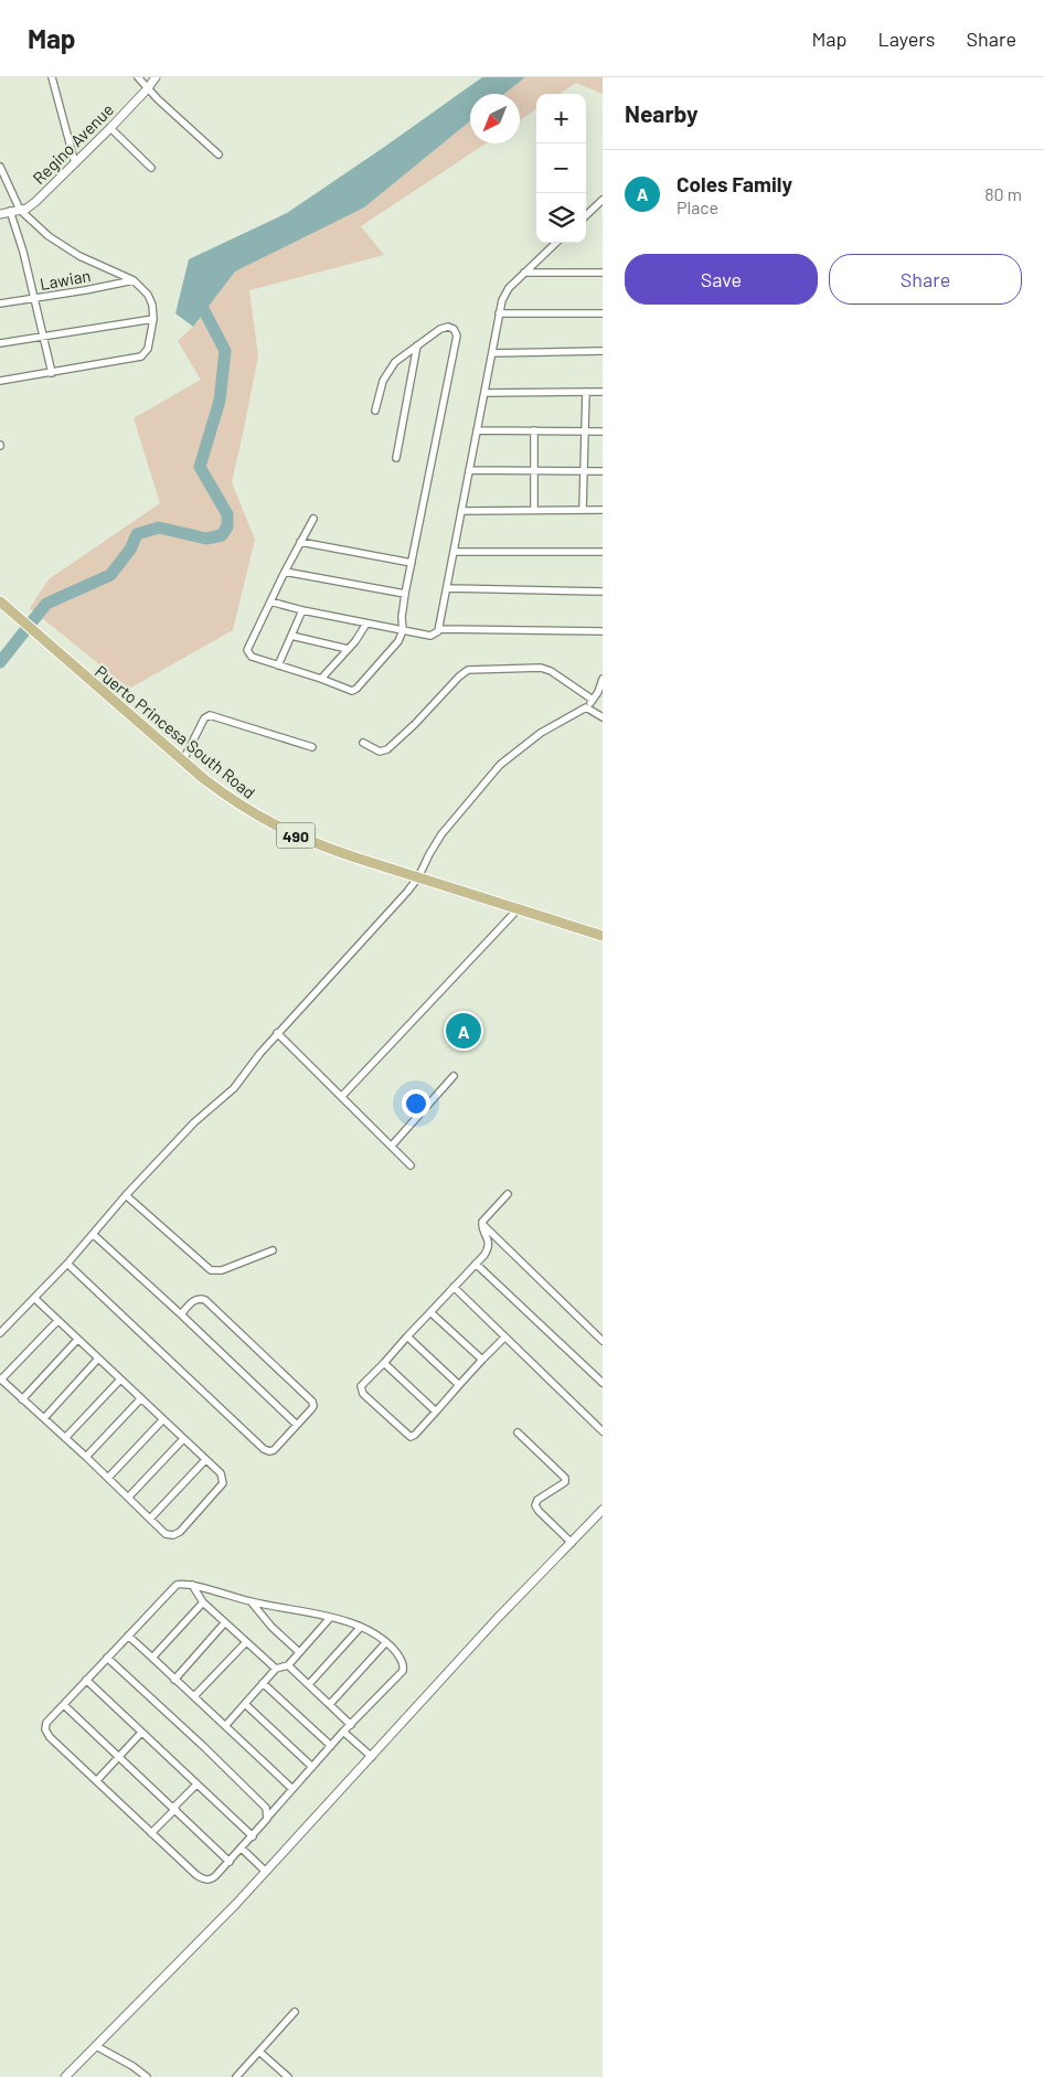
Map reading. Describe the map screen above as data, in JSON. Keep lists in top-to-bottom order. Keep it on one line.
{"streets":{"main road":["Puerto Princesa South Road","490"],"street":["Regino Avenue","Lawian"]},"north":"bottom left","page":{"header":"Map","nav":["Map","Layers","Share"],"heading":"Nearby","map_buttons":["+","−"],"list":[{"mark":"A","name":"Coles Family","note":"Place","value":"80 m"}],"buttons":["Save","Share"],"pins":"A"}}
